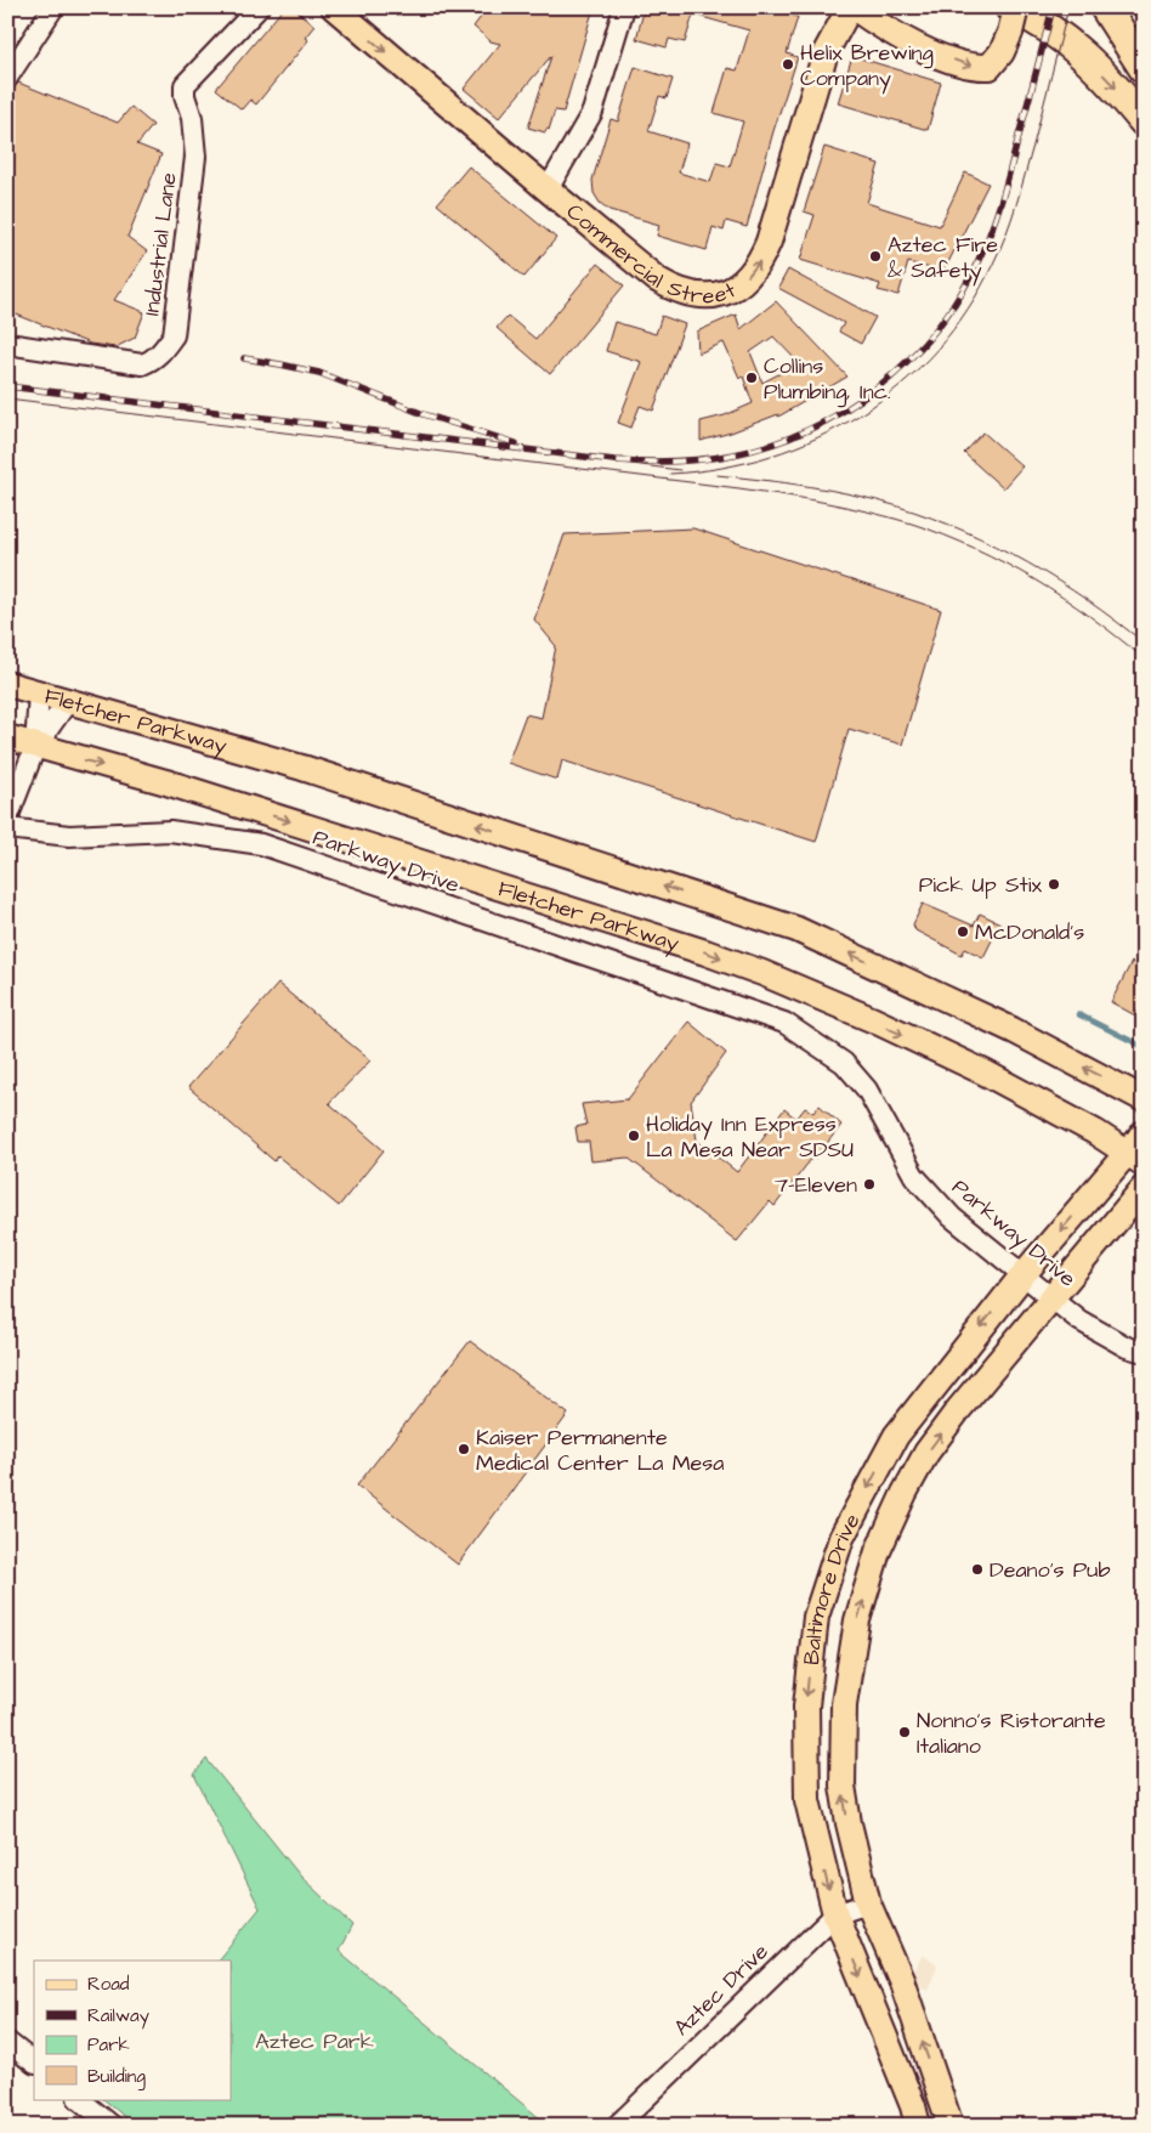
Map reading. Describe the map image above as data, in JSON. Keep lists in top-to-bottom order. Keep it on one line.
{"streets":{"main road":["Commercial Street","Fletcher Parkway","Baltimore Drive"],"street":["Industrial Lane","Parkway Drive","Aztec Drive"]},"crossings":[["Fletcher Parkway","Baltimore Drive"],["Parkway Drive","Baltimore Drive"],["Baltimore Drive","Aztec Drive"]],"parks":["Aztec Park"],"places":["Helix Brewing Company","Aztec Fire & Safety","Collins Plumbing, Inc.","Pick Up Stix","McDonald's","Holiday Inn Express La Mesa Near SDSU","7-Eleven","Kaiser Permanente Medical Center La Mesa","Deano's Pub","Nonno's Ristorante Italiano"],"legend":["Road","Railway","Park","Building"]}
